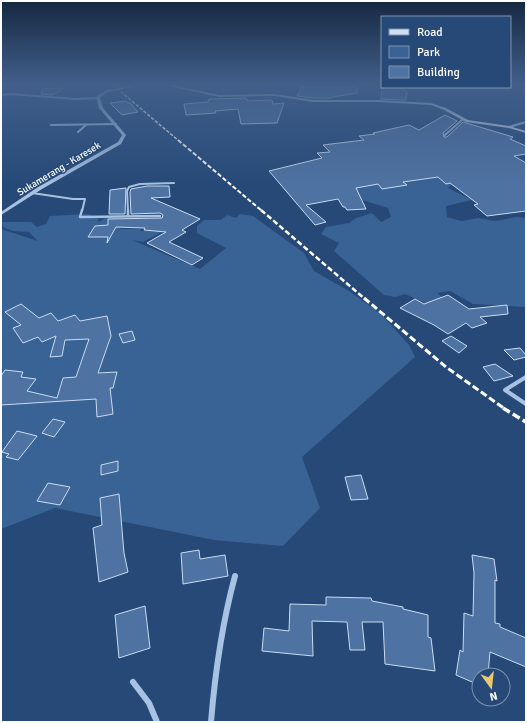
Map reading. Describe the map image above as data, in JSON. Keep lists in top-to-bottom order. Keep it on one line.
{"streets":{"street":["Sukamerang - Karesek"]},"legend":["Road","Park","Building"],"north":"bottom"}
